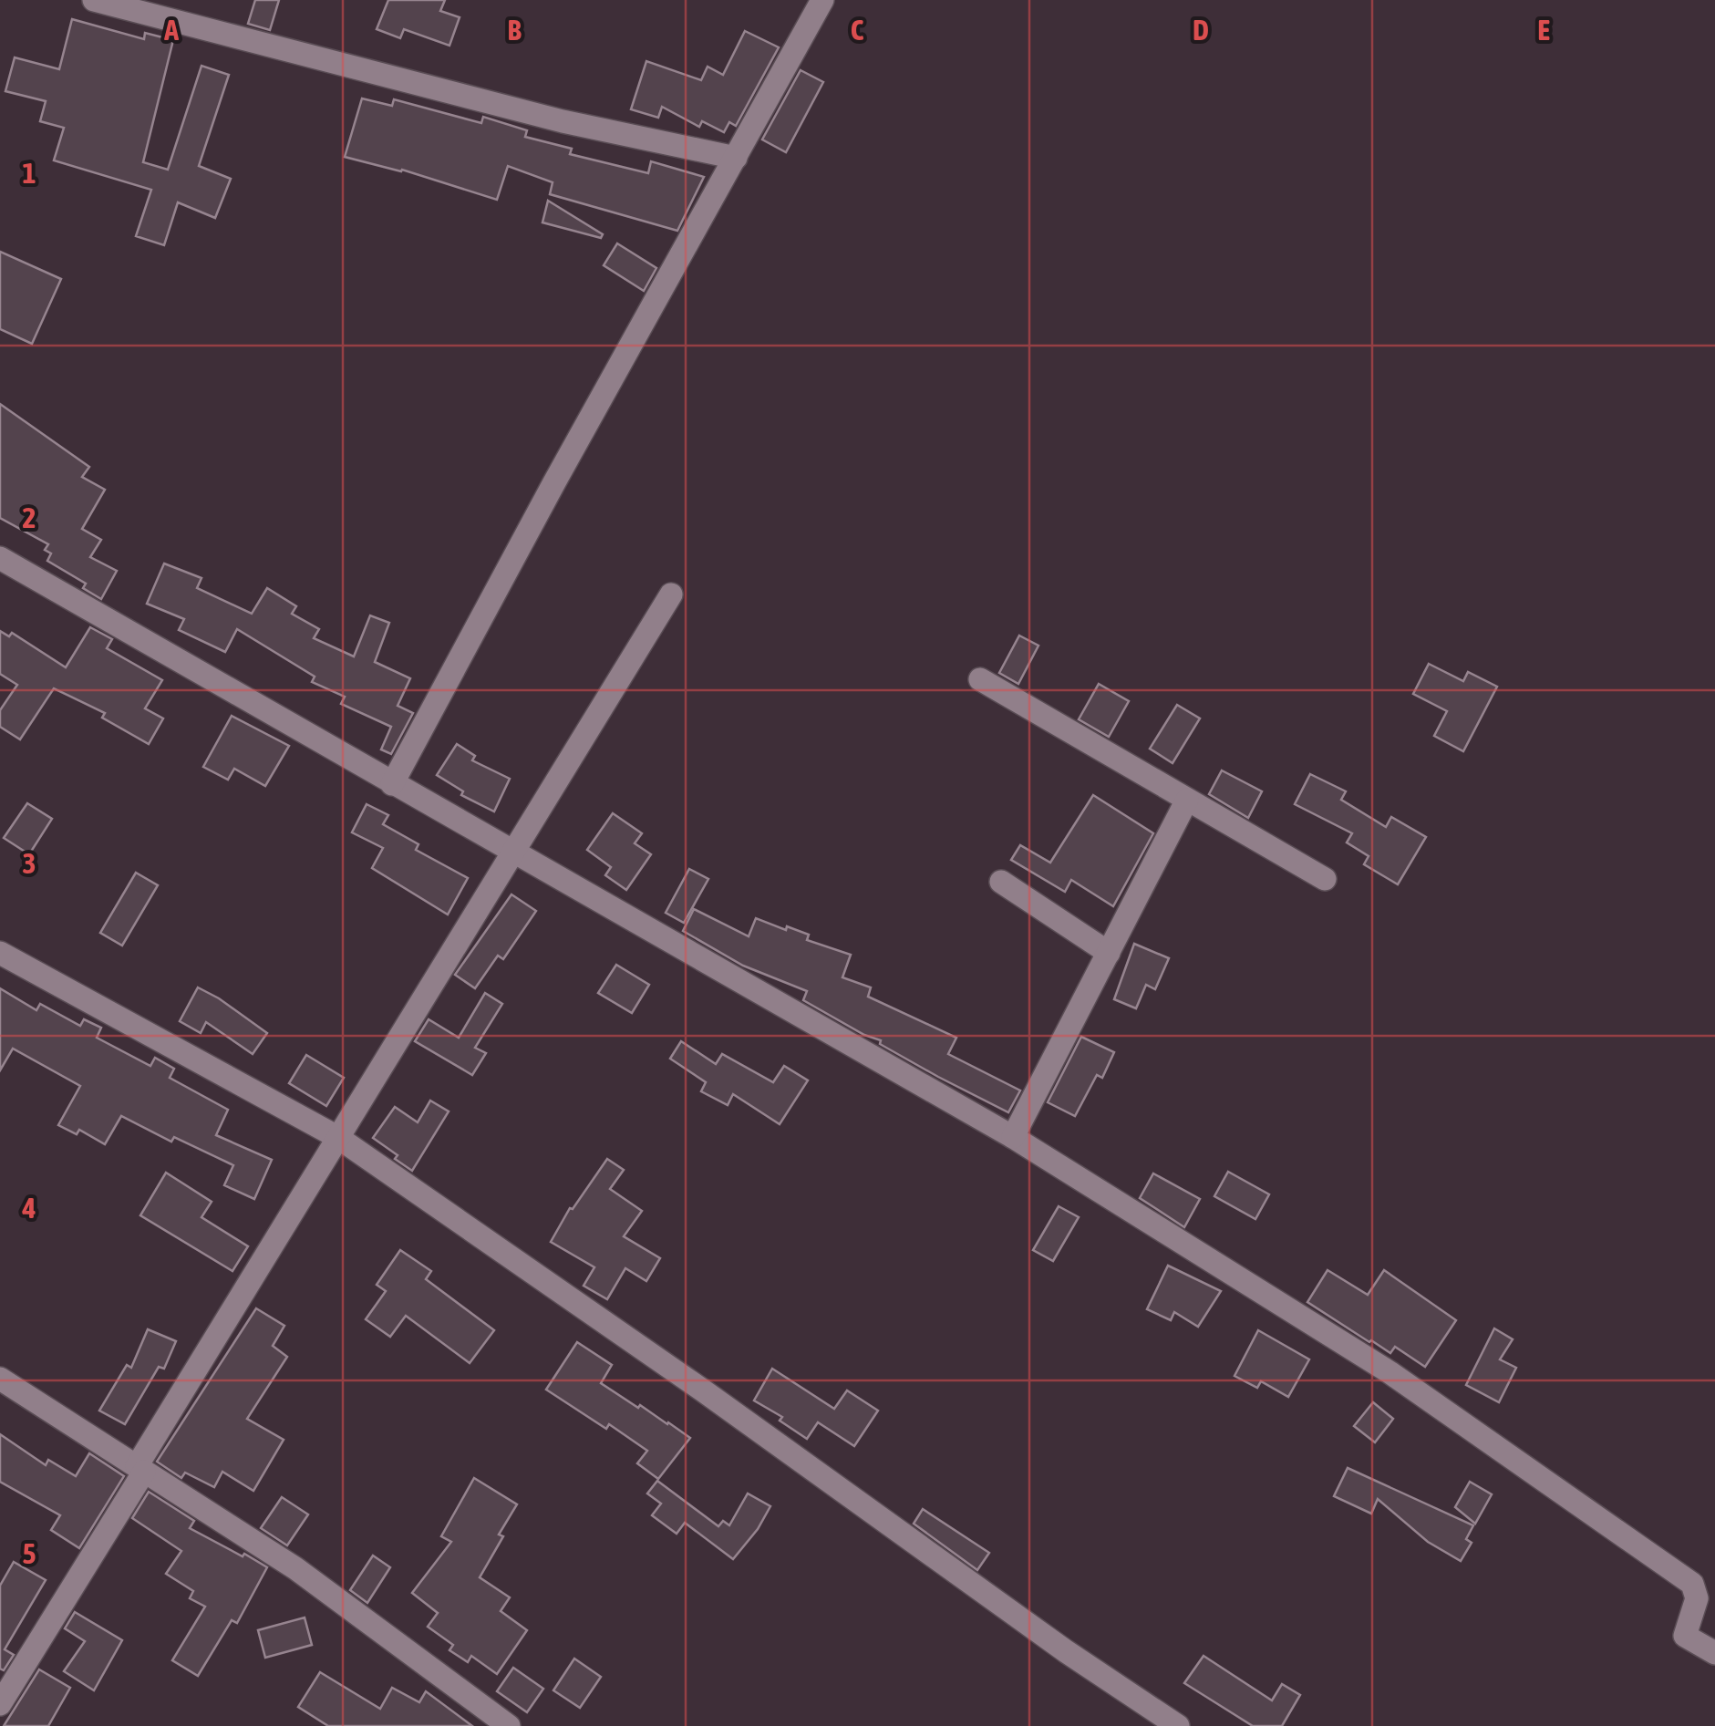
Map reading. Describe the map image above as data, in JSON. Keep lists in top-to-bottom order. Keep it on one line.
{"grid":{"columns":["A","B","C","D","E"],"rows":["1","2","3","4","5"]}}
